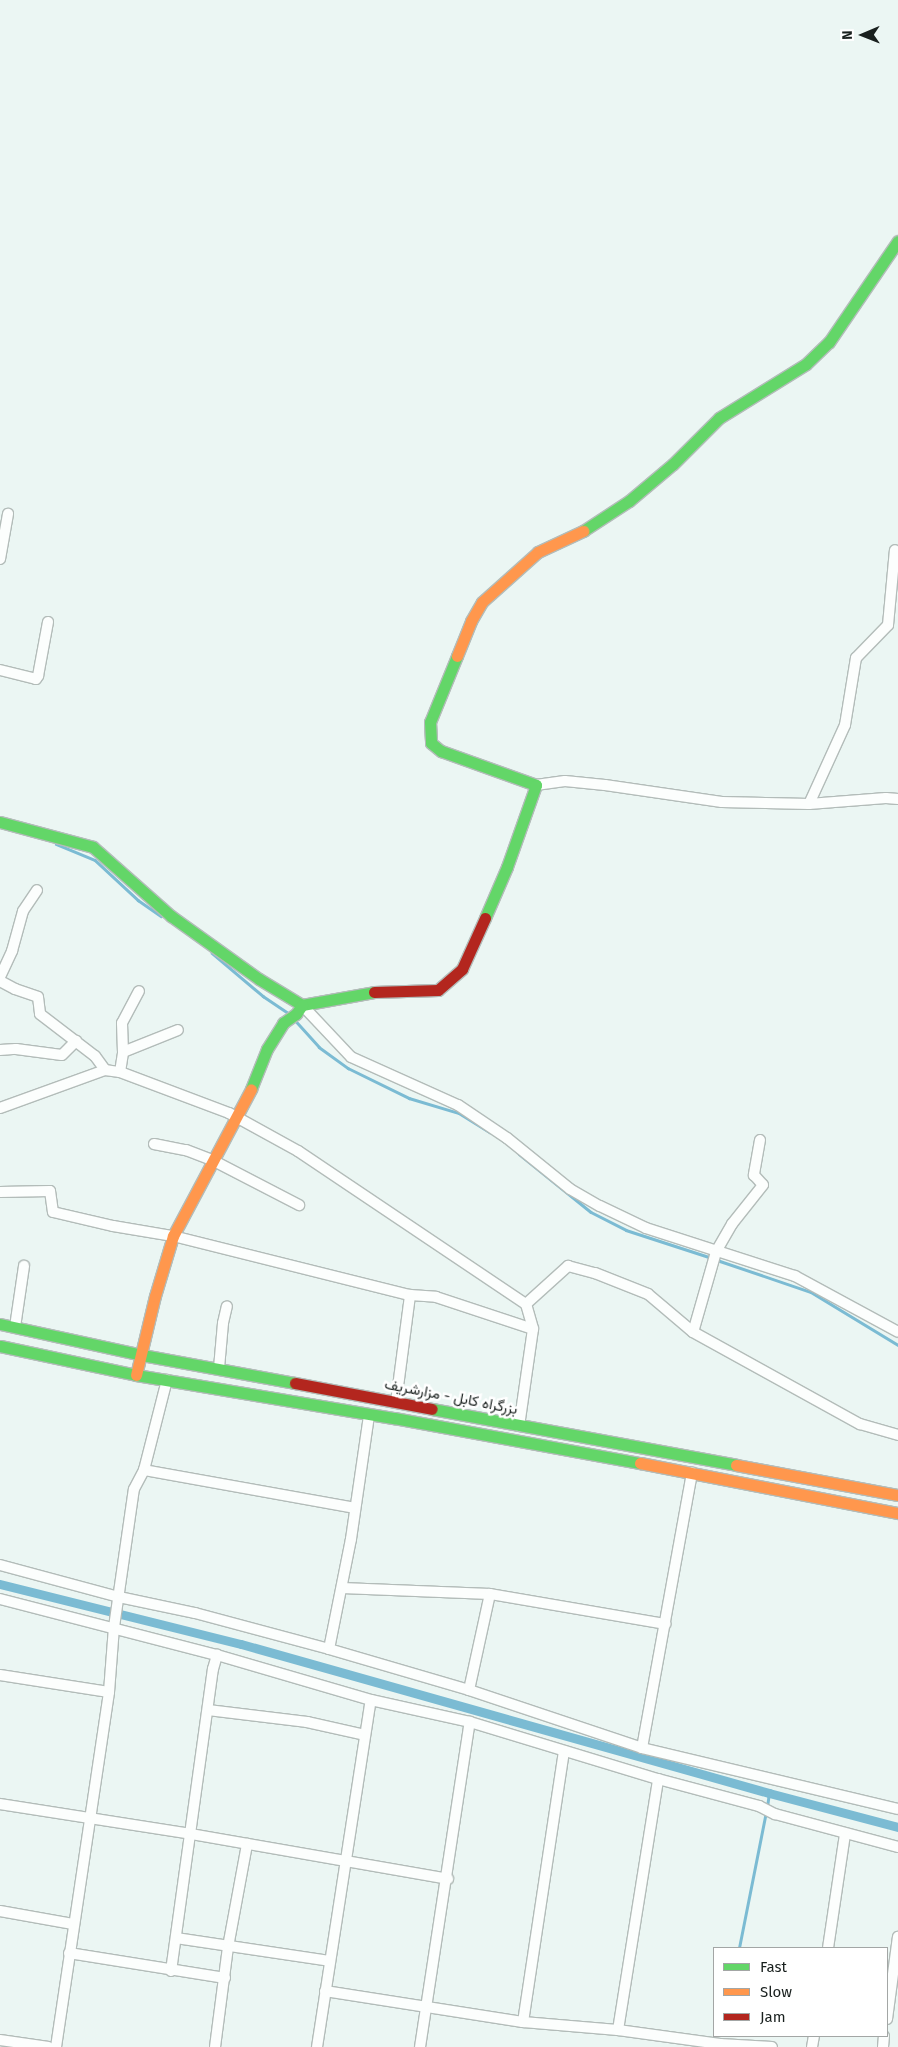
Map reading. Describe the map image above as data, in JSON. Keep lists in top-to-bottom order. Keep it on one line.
{"streets":{"main road":["بزرگراه کابل - مزارشریف"]},"legend":["Fast","Slow","Jam"],"north":"left"}
